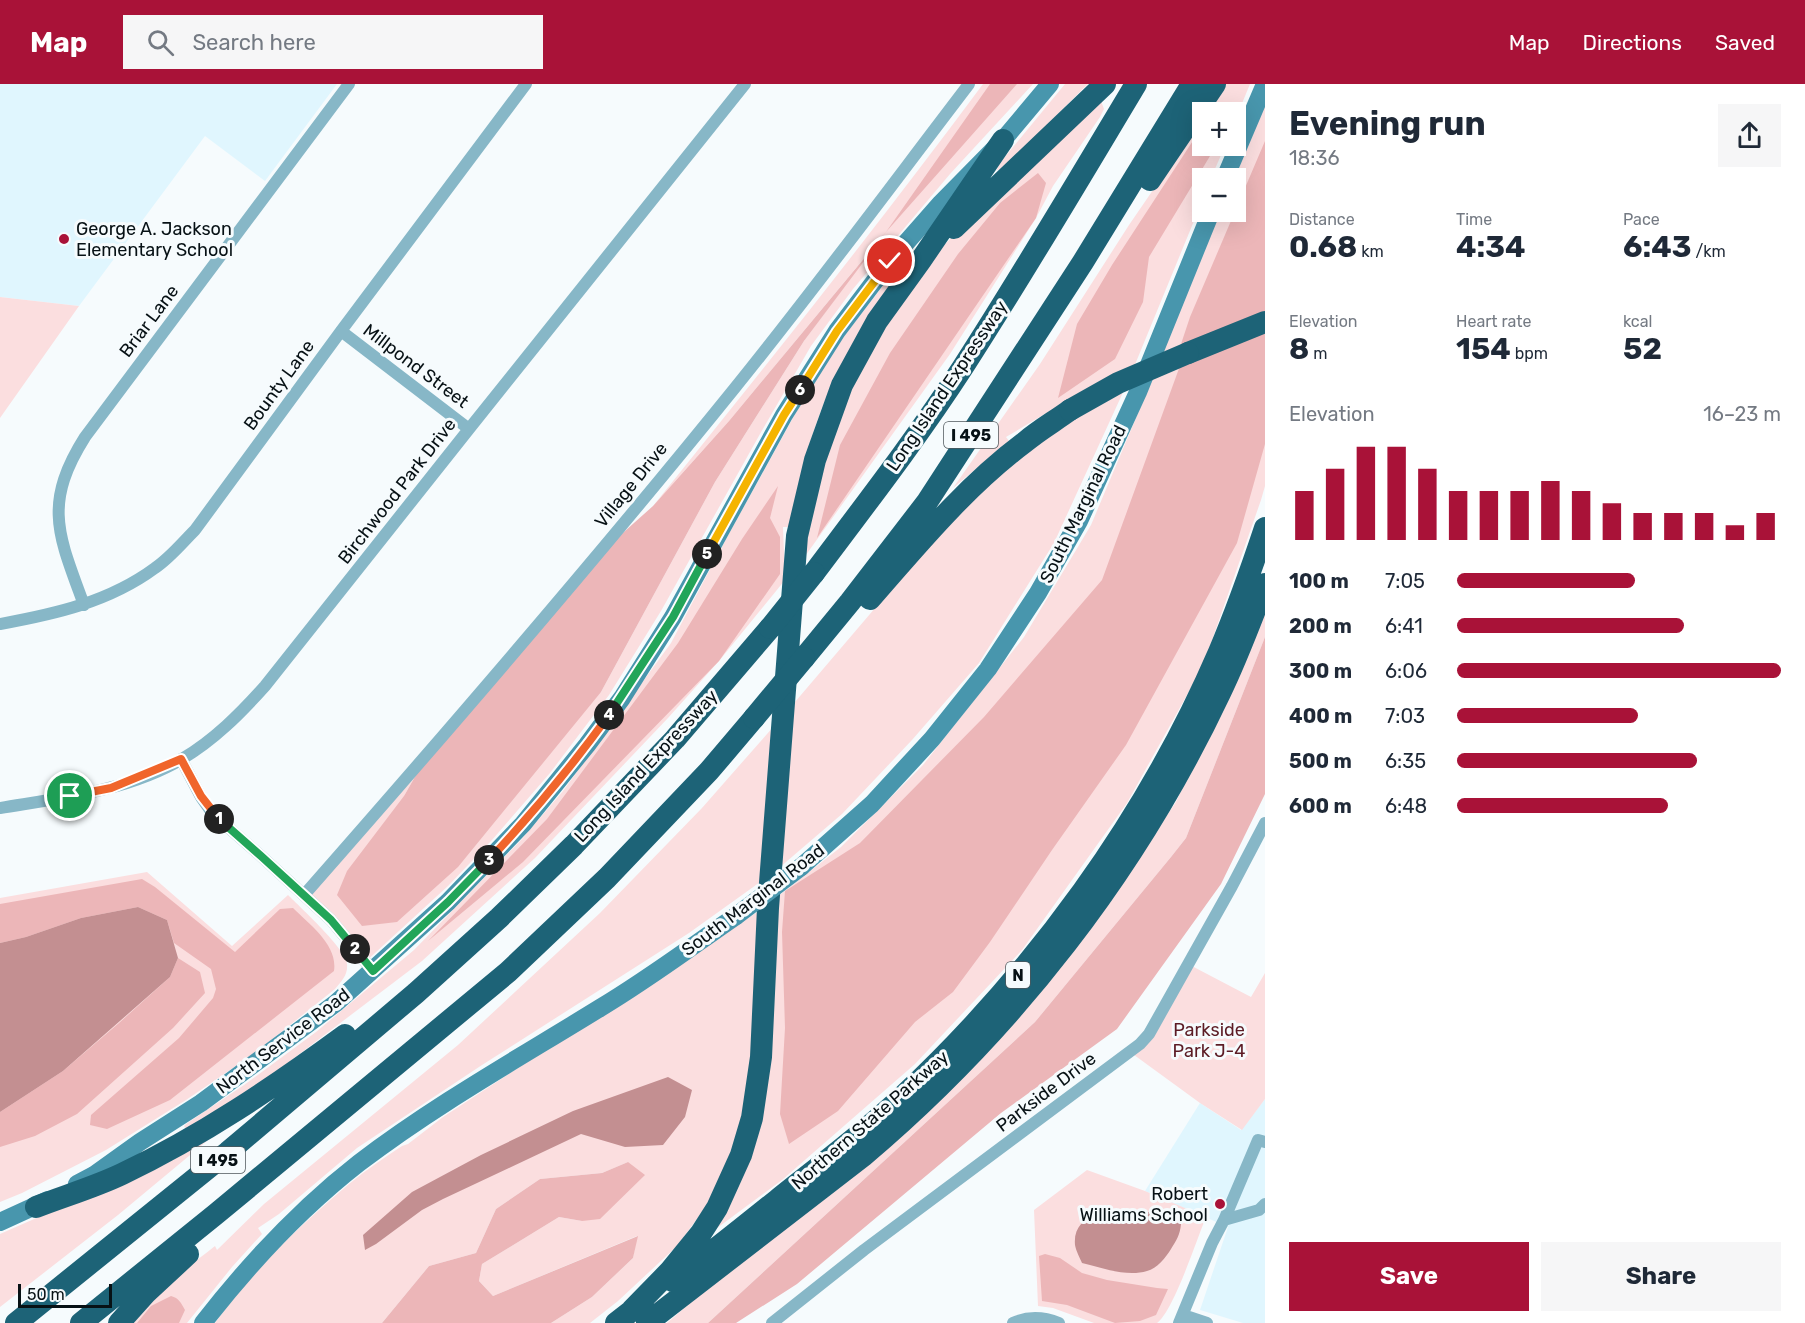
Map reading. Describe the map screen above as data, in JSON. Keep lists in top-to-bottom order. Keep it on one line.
{"streets":{"highway":["Long Island Expressway","I 495","N","Northern State Parkway"],"main road":["South Marginal Road","North Service Road"],"street":["Briar Lane","Millpond Street","Bounty Lane","Village Drive","Birchwood Park Drive","Parkside Drive"]},"crossings":[["Briar Lane","Bounty Lane"],["Millpond Street","Bounty Lane"],["Millpond Street","Birchwood Park Drive"]],"parks":["Parkside Park J-4"],"places":["George A. Jackson Elementary School","Robert Williams School"],"scale_bar":"50 m","page":{"header":"Map","search":"Search here","nav":["Map","Directions","Saved"],"heading":["Evening run","18:36"],"map_buttons":["+","−"],"stats":[["Distance","0.68 km"],["Time","4:34"],["Pace","6:43 /km"],["Elevation","8 m"],["Heart rate","154 bpm"],["kcal","52"]],"pins":["6","5","4","1","3","2"],"chart":["Elevation","16–23 m"],"list":[{"name":"100 m","note":"7:05"},{"name":"200 m","note":"6:41"},{"name":"300 m","note":"6:06"},{"name":"400 m","note":"7:03"},{"name":"500 m","note":"6:35"},{"name":"600 m","note":"6:48"}],"buttons":["Save","Share"],"scale":"50 m"}}
